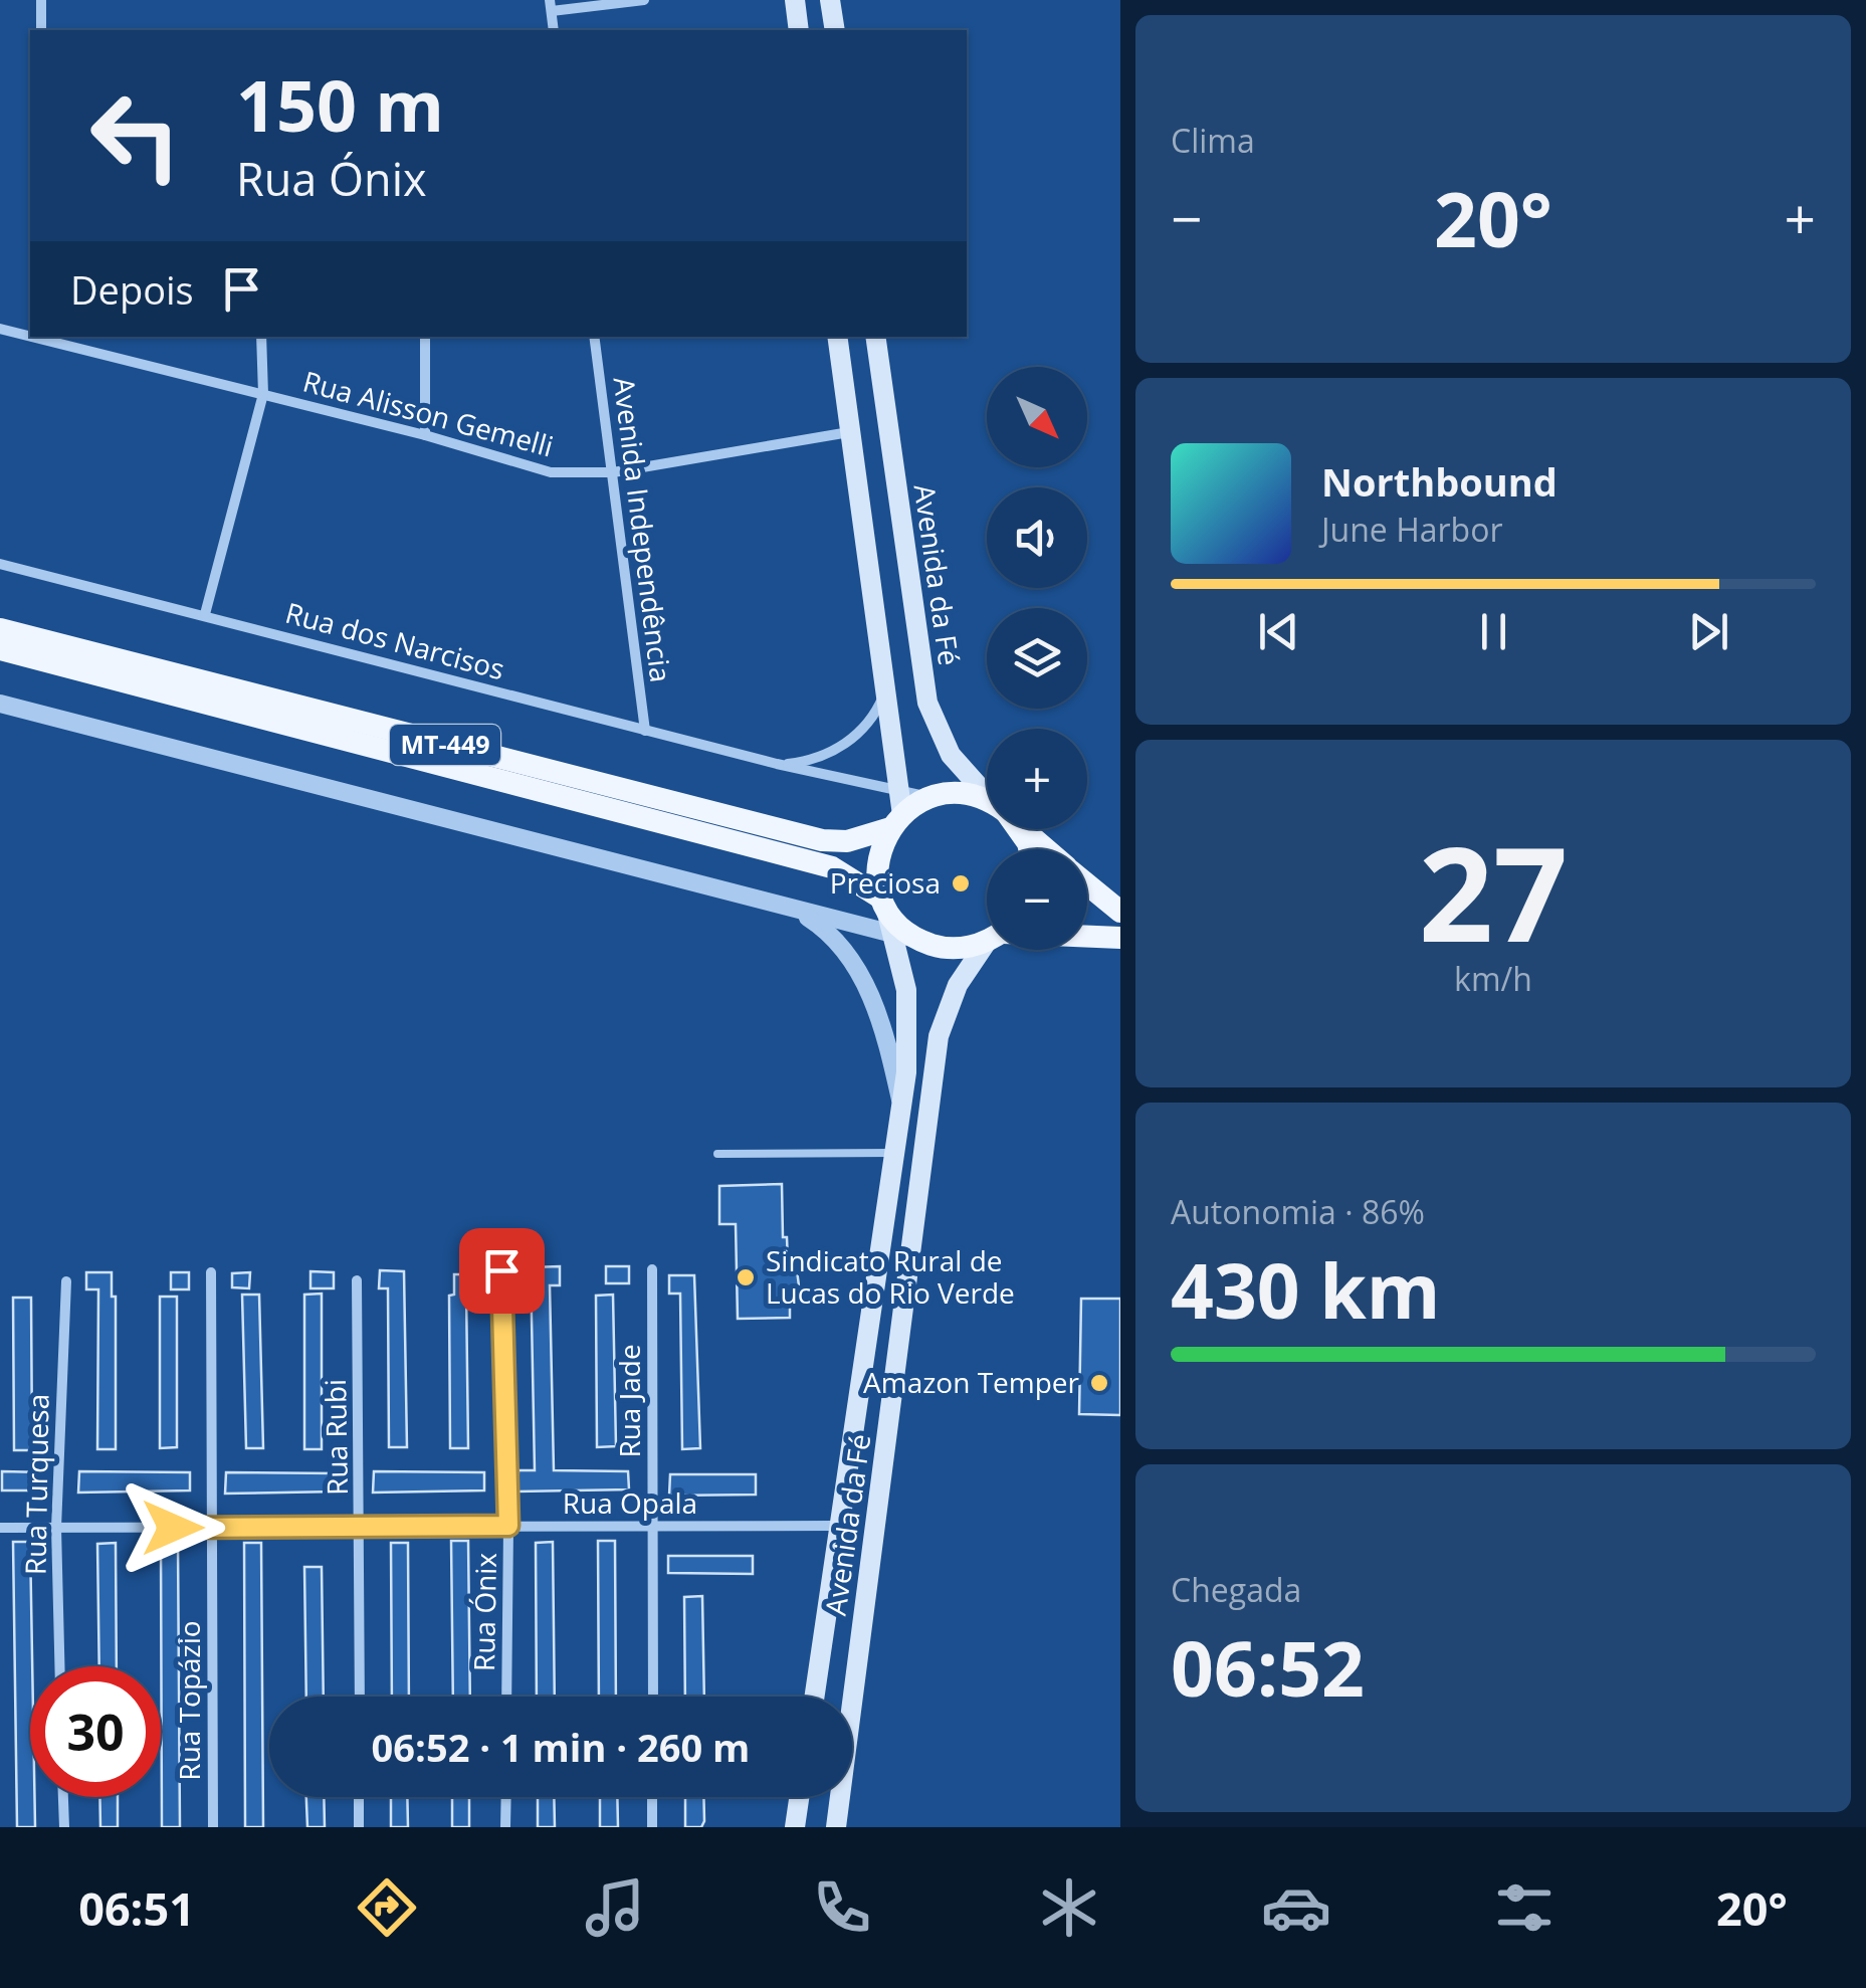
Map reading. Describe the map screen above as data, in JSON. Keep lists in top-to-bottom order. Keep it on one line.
{"streets":{"main road":["Avenida da Fé","MT-449"],"street":["Rua Alisson Gemelli","Avenida Independência","Rua dos Narcisos","Rua Jade","Rua Rubi","Rua Turquesa","Rua Opala","Rua Ónix","Rua Topázio"]},"crossings":[["Rua Alisson Gemelli","Avenida Independência"],["Avenida Independência","Rua dos Narcisos"],["Avenida da Fé","MT-449"],["Avenida da Fé","Rua Opala"],["Rua dos Narcisos","MT-449"],["Rua Jade","Rua Opala"],["Rua Rubi","Rua Opala"],["Rua Turquesa","Rua Opala"],["Rua Opala","Rua Ónix"],["Rua Opala","Rua Topázio"]],"places":["Preciosa","Sindicato Rural de Lucas do Rio Verde","Amazon Temper"],"north":"bottom right","page":{"tile":["Clima",["27","km/h"],["Autonomia · 86%","430 km"],["Chegada","06:52"]],"turn":["150 m","Rua Ónix"],"heat":["−","20°","+"],"then":"Depois","map_buttons":["+","−"],"song":["Northbound","June Harbor"],"limit":"30","trip":"06:52 · 1 min · 260 m","tabs":["06:51","20°"]}}
